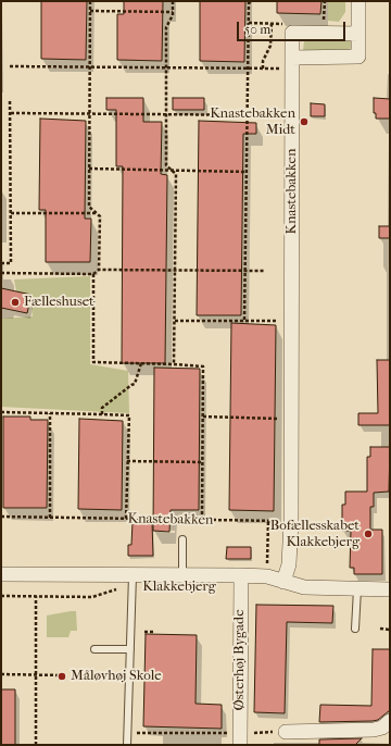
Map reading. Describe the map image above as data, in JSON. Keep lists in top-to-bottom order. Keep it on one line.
{"streets":{"street":["Knastebakken","Klakkebjerg","Østerhøj Bygade"]},"crossings":[["Knastebakken","Klakkebjerg"],["Klakkebjerg","Østerhøj Bygade"]],"places":["Knastebakken Midt","Fælleshuset","Bofællesskabet Klakkebjerg","Måløvhøj Skole"],"scale_bar":"50 m"}
